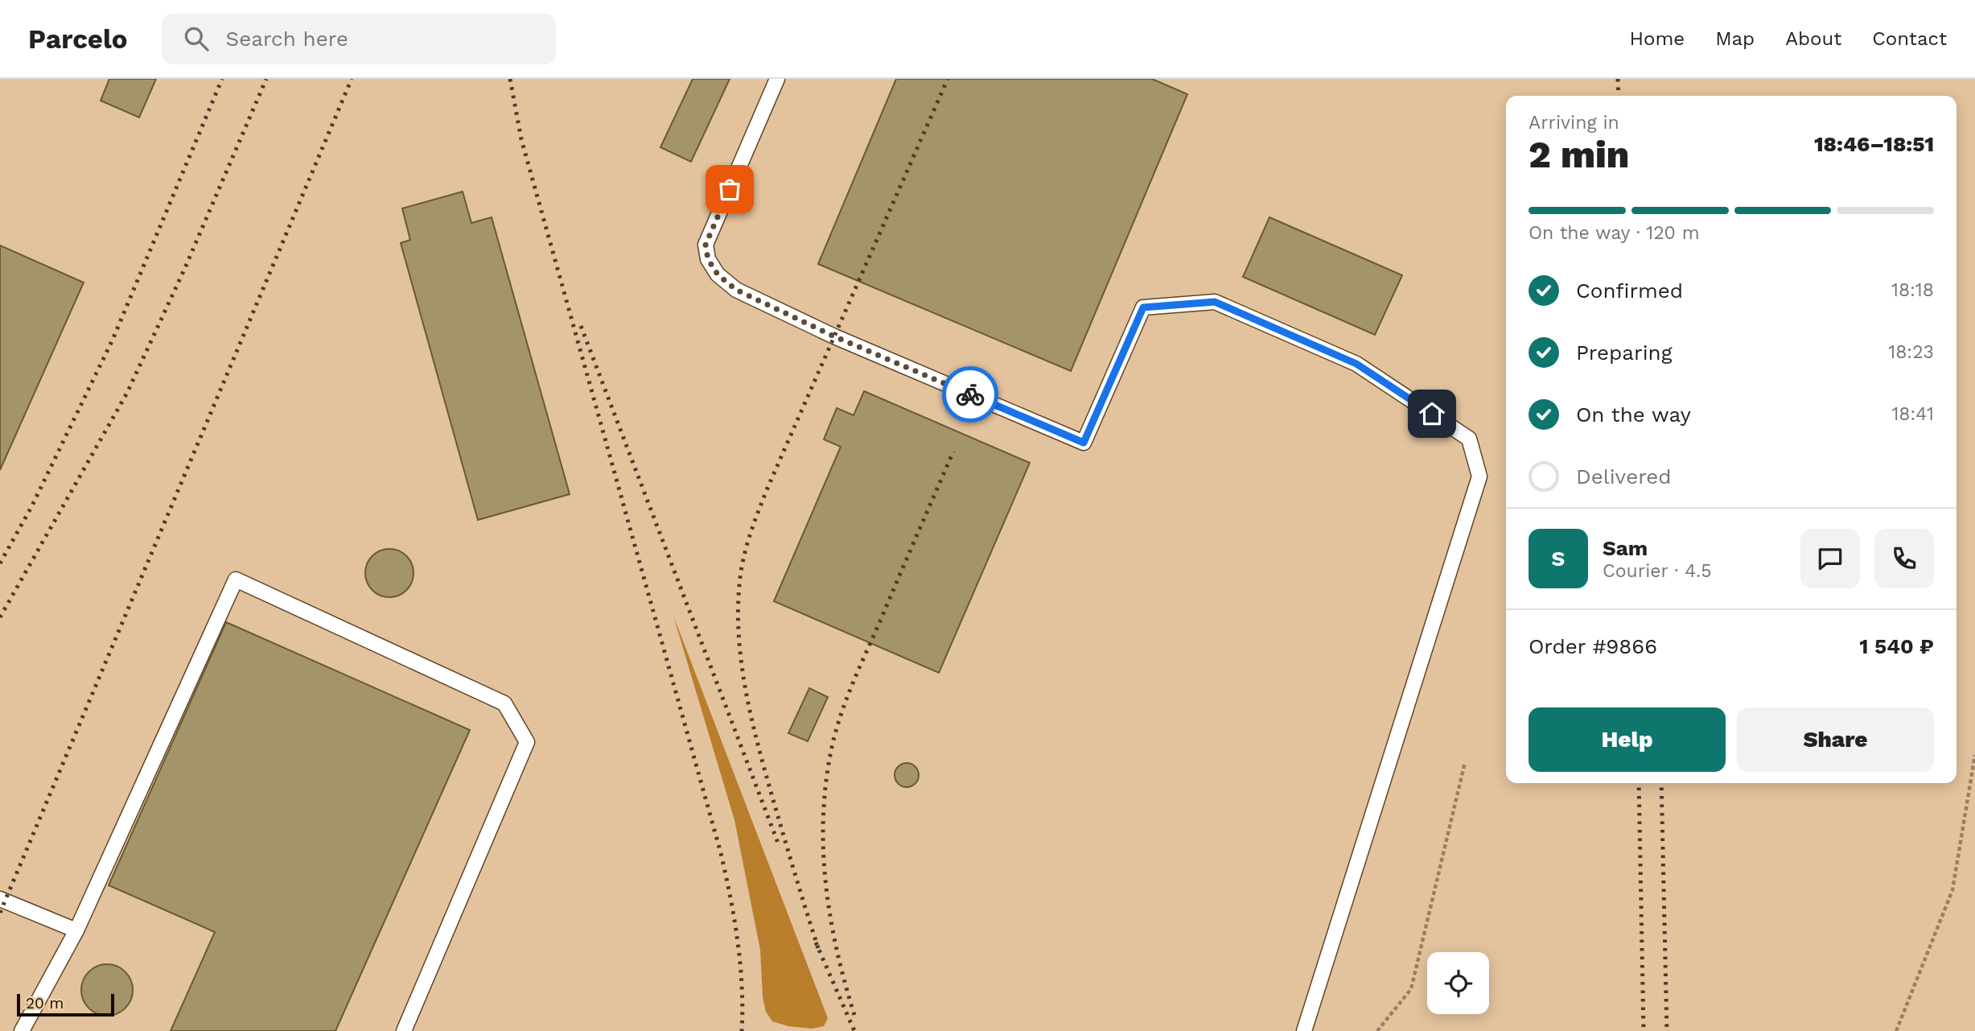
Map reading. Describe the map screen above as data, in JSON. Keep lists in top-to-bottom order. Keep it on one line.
{"scale_bar":"20 m","page":{"header":"Parcelo","search":"Search here","nav":["Home","Map","About","Contact"],"heading":["2 min","Arriving in","18:46–18:51"],"panel":["Sam","Courier · 4.5","Order #9866","1 540 ₽"],"bar":"On the way · 120 m","list":[["Confirmed","18:18"],["Preparing","18:23"],["On the way","18:41"],"Delivered"],"round":"S","buttons":["Help","Share"],"scale":"20 m"}}
